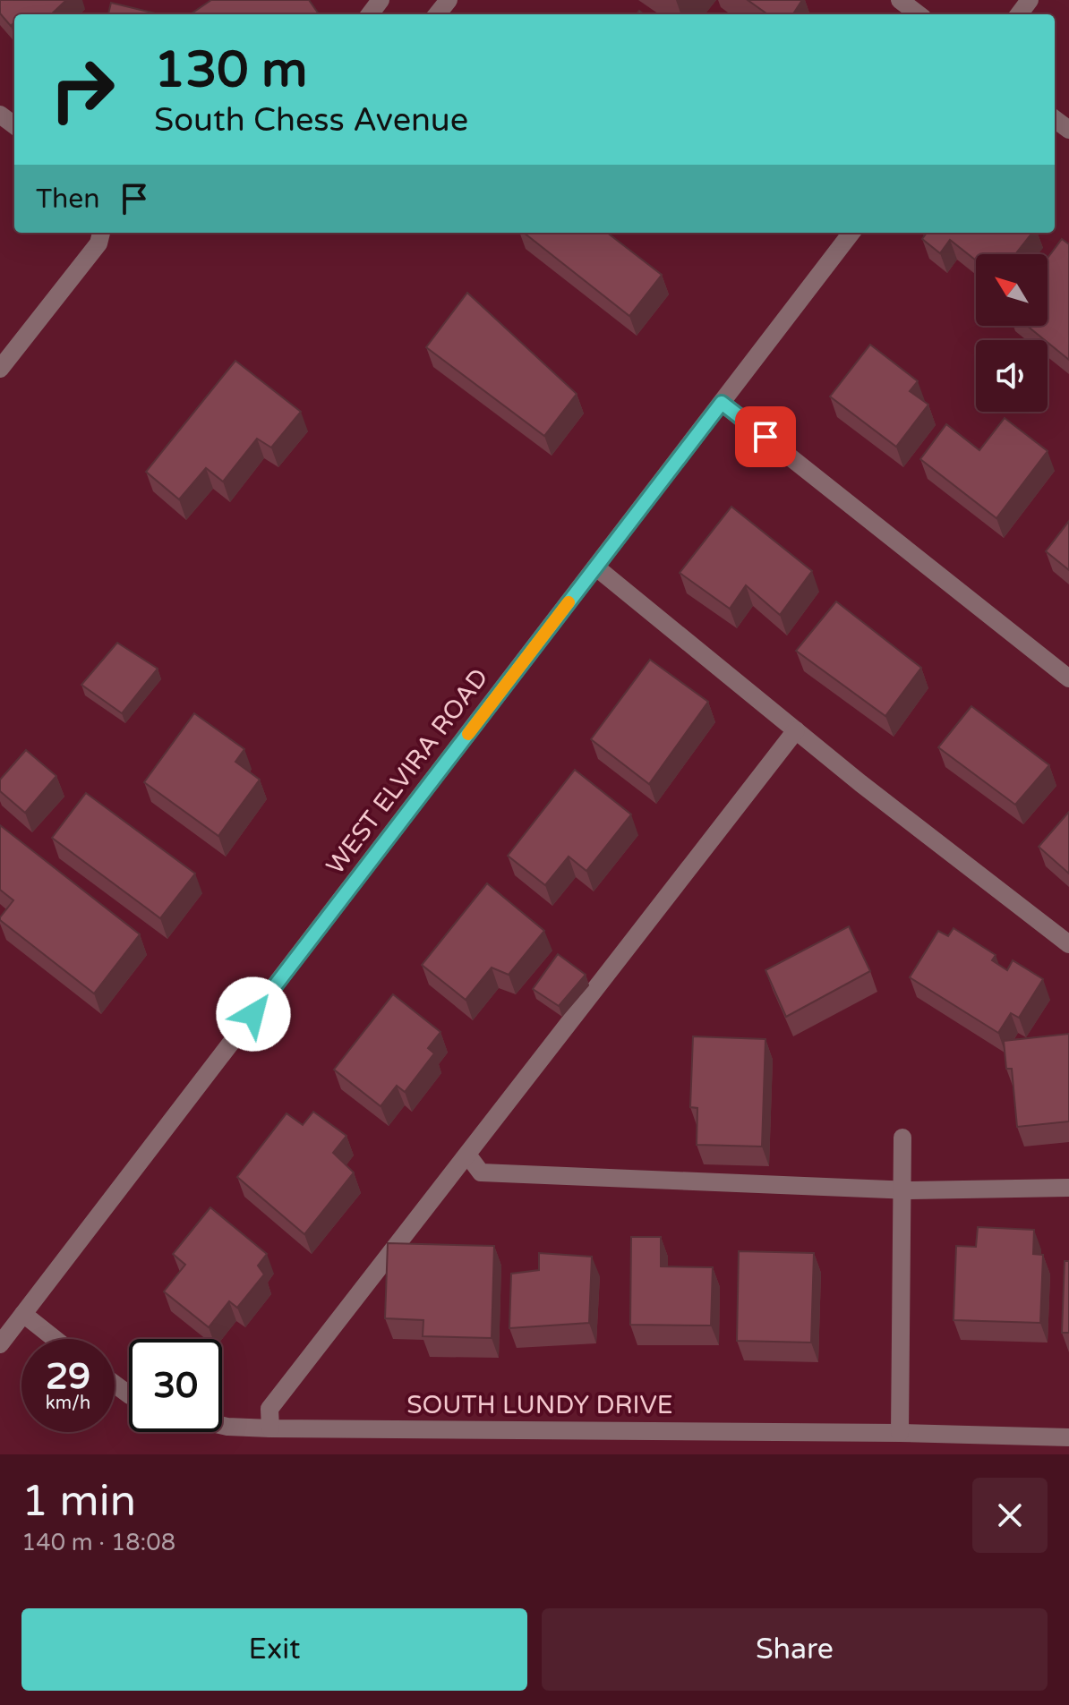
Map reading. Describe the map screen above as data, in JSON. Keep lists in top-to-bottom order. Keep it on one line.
{"streets":{"street":["WEST ELVIRA ROAD","SOUTH LUNDY DRIVE"]},"north":"top left","page":{"turn":["130 m","South Chess Avenue"],"then":"Then","speed":"29 km/h","limit":"30","heading":["1 min","140 m · 18:08"],"buttons":["Exit","Share"]}}
